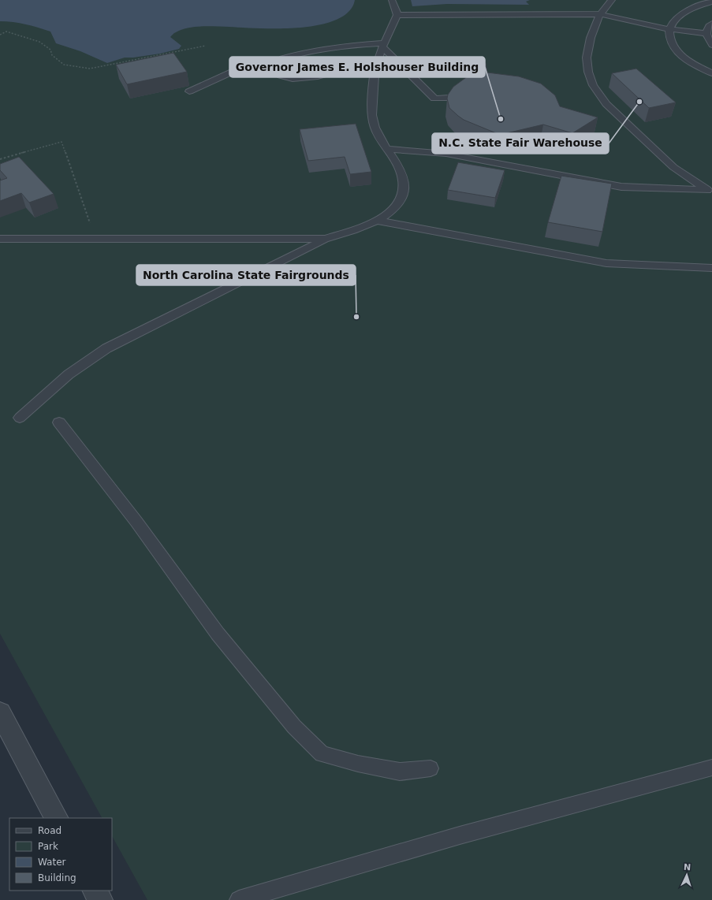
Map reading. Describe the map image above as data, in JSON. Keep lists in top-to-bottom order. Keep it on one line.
{"places":["N.C. State Fair Warehouse","Governor James E. Holshouser Building","North Carolina State Fairgrounds"],"legend":["Road","Park","Water","Building"],"north":"top"}
